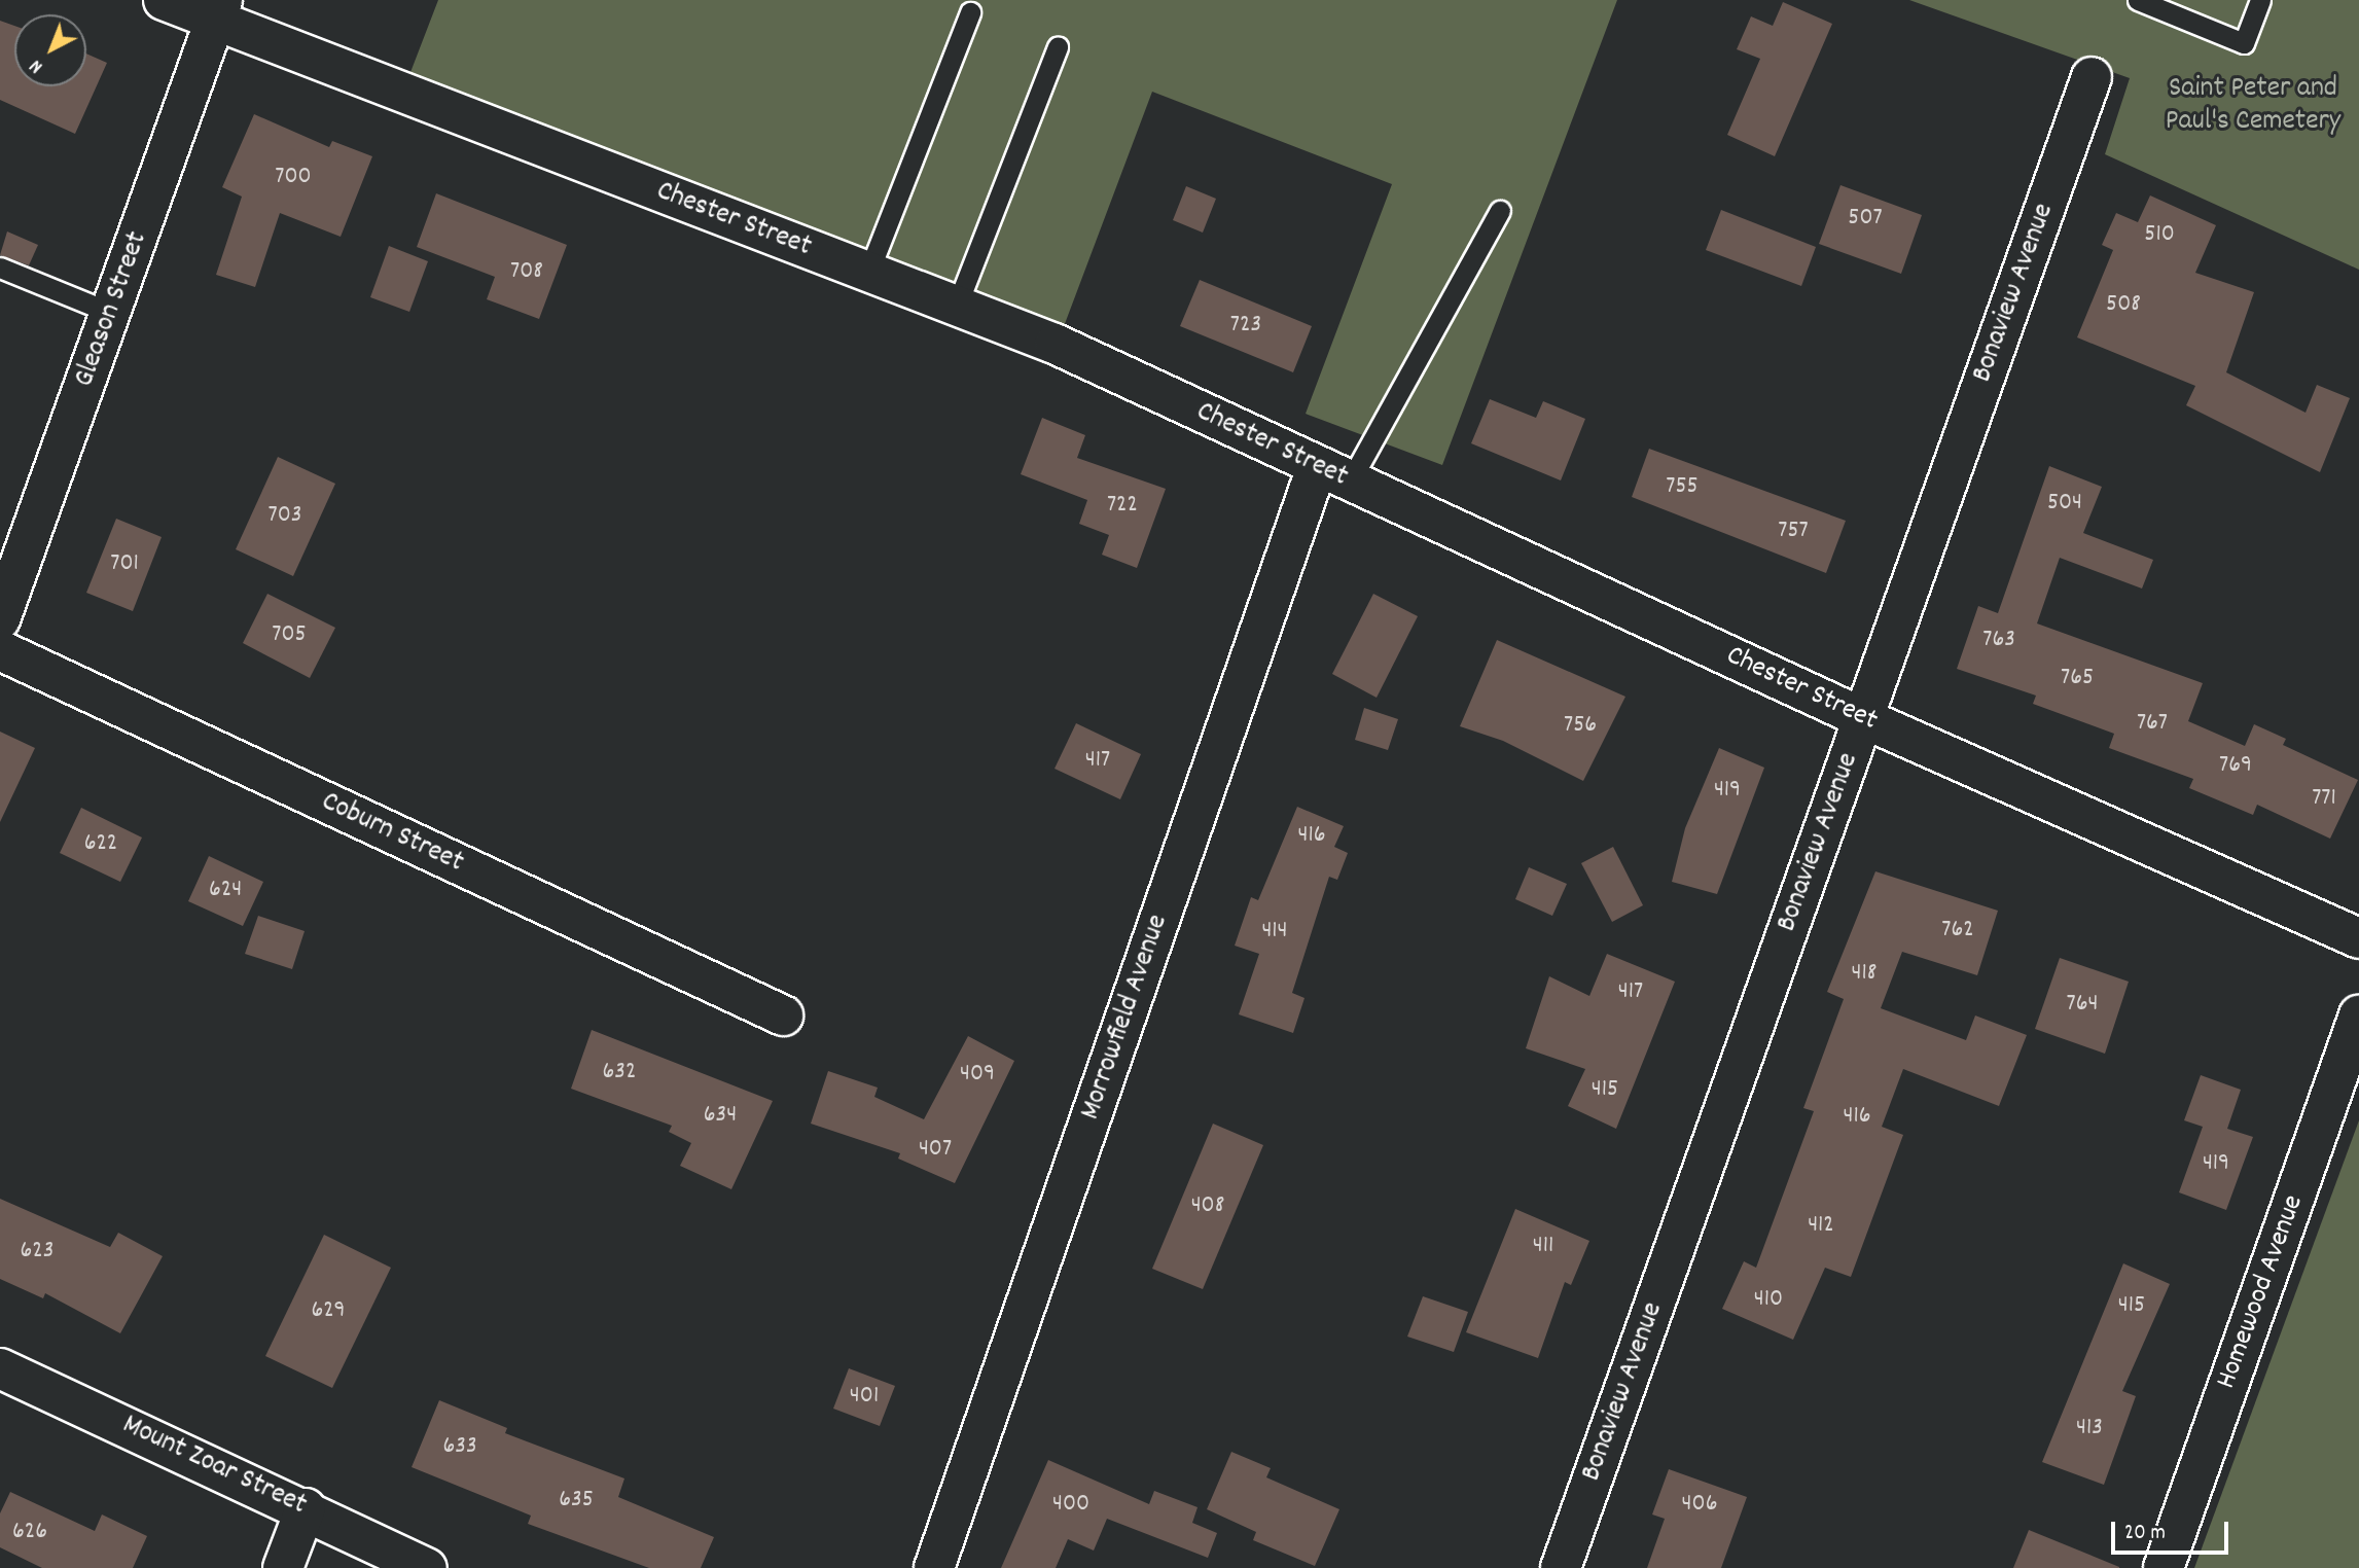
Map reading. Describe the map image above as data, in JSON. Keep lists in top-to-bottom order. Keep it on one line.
{"streets":{"street":["Chester Street","Bonaview Avenue","Gleason Street","Coburn Street","Morrowfield Avenue","Homewood Avenue","Mount Zoar Street"]},"crossings":[["Chester Street","Bonaview Avenue"],["Chester Street","Gleason Street"],["Chester Street","Morrowfield Avenue"]],"parks":["Saint Peter and Paul's Cemetery"],"house_numbers":["700","507","510","708","508","723","755","504","722","703","757","701","705","763","765","767","756","417","769","419","771","416","622","624","762","414","418","417","764","632","409","415","634","416","407","419","408","412","411","623","410","415","629","401","413","633","635","400","406","626"],"scale_bar":"20 m","north":"bottom left"}
